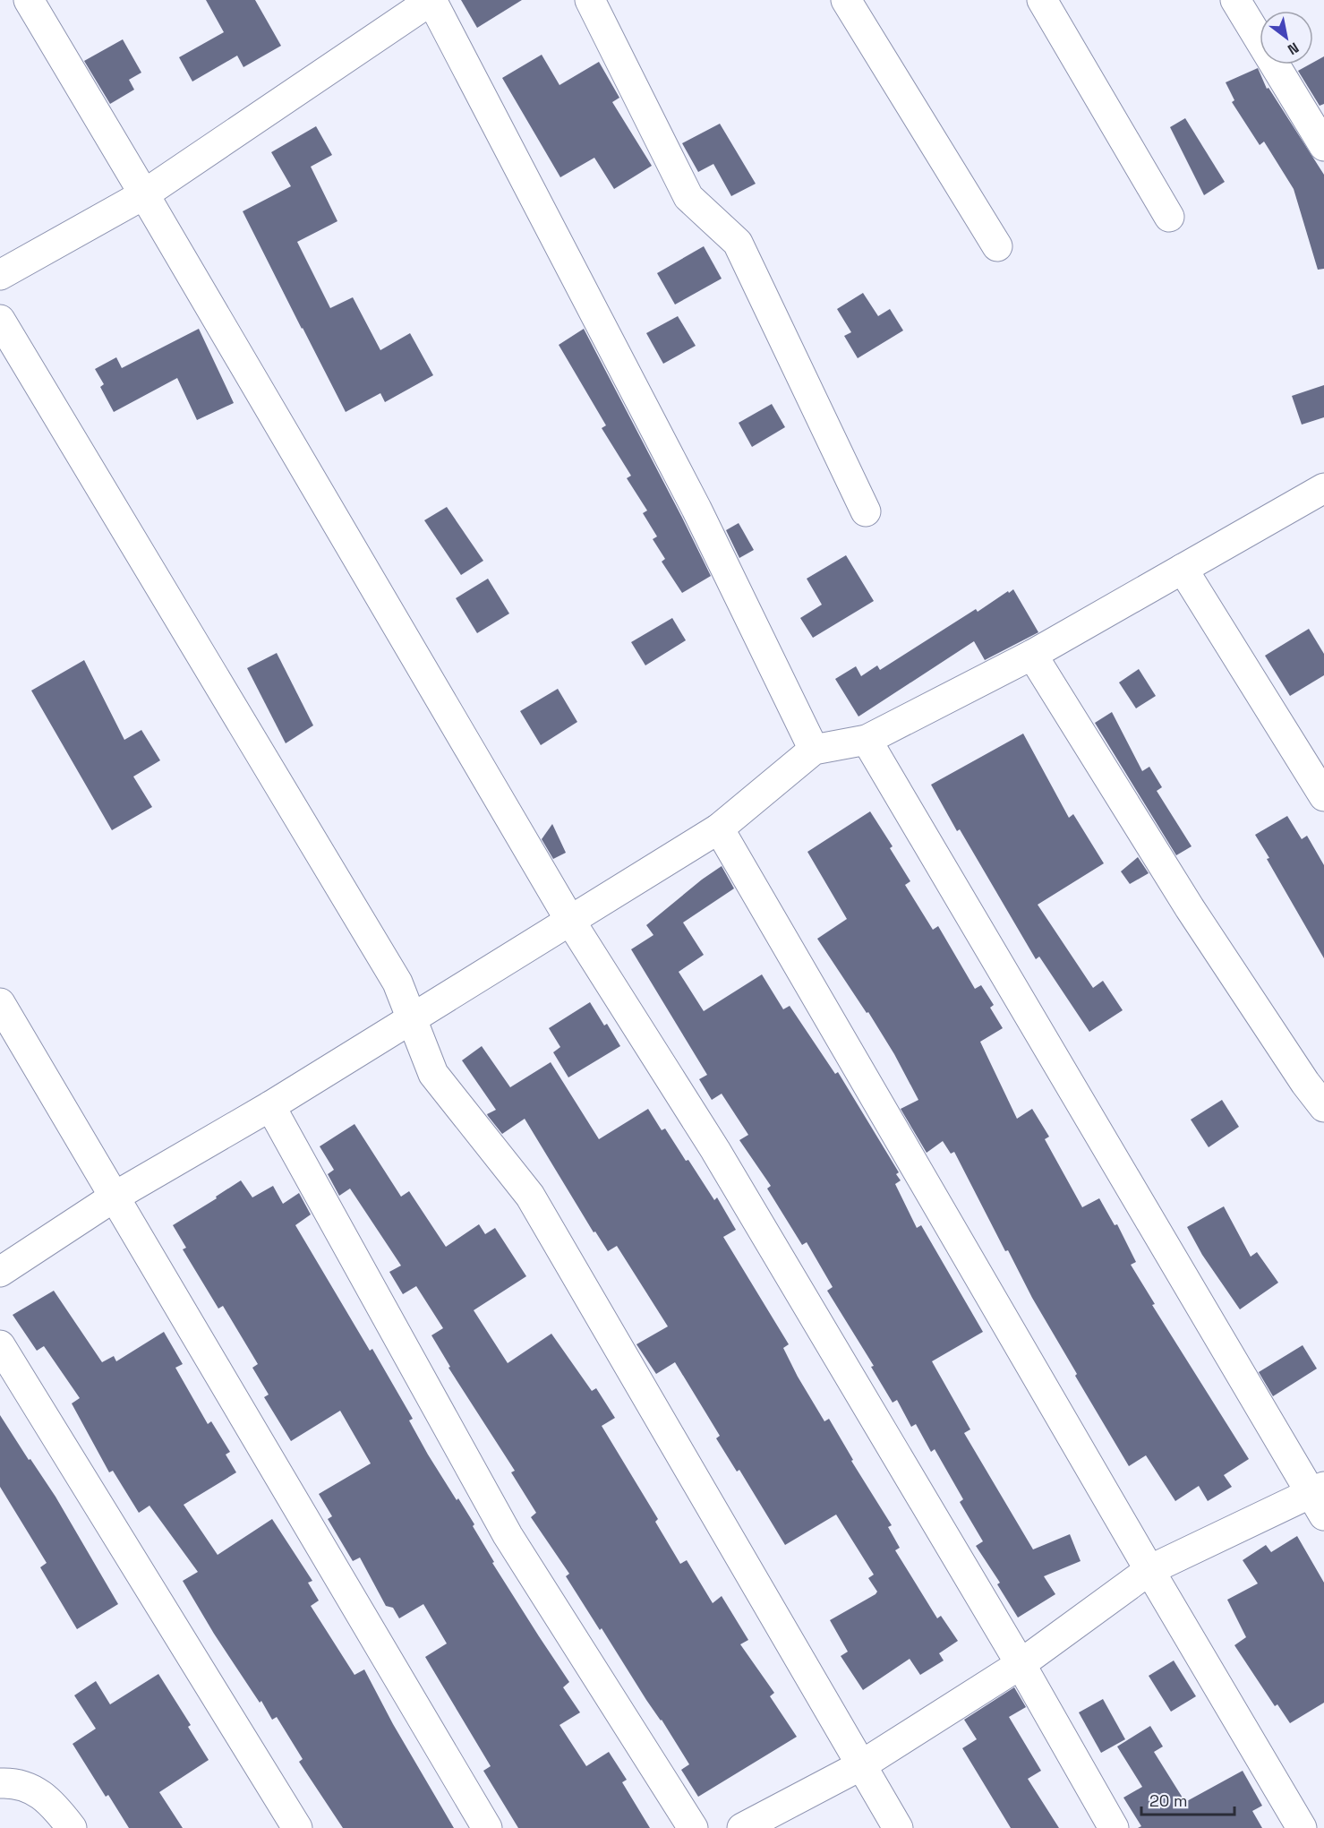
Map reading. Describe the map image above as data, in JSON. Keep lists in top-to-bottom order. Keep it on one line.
{"scale_bar":"20 m","north":"bottom right"}
